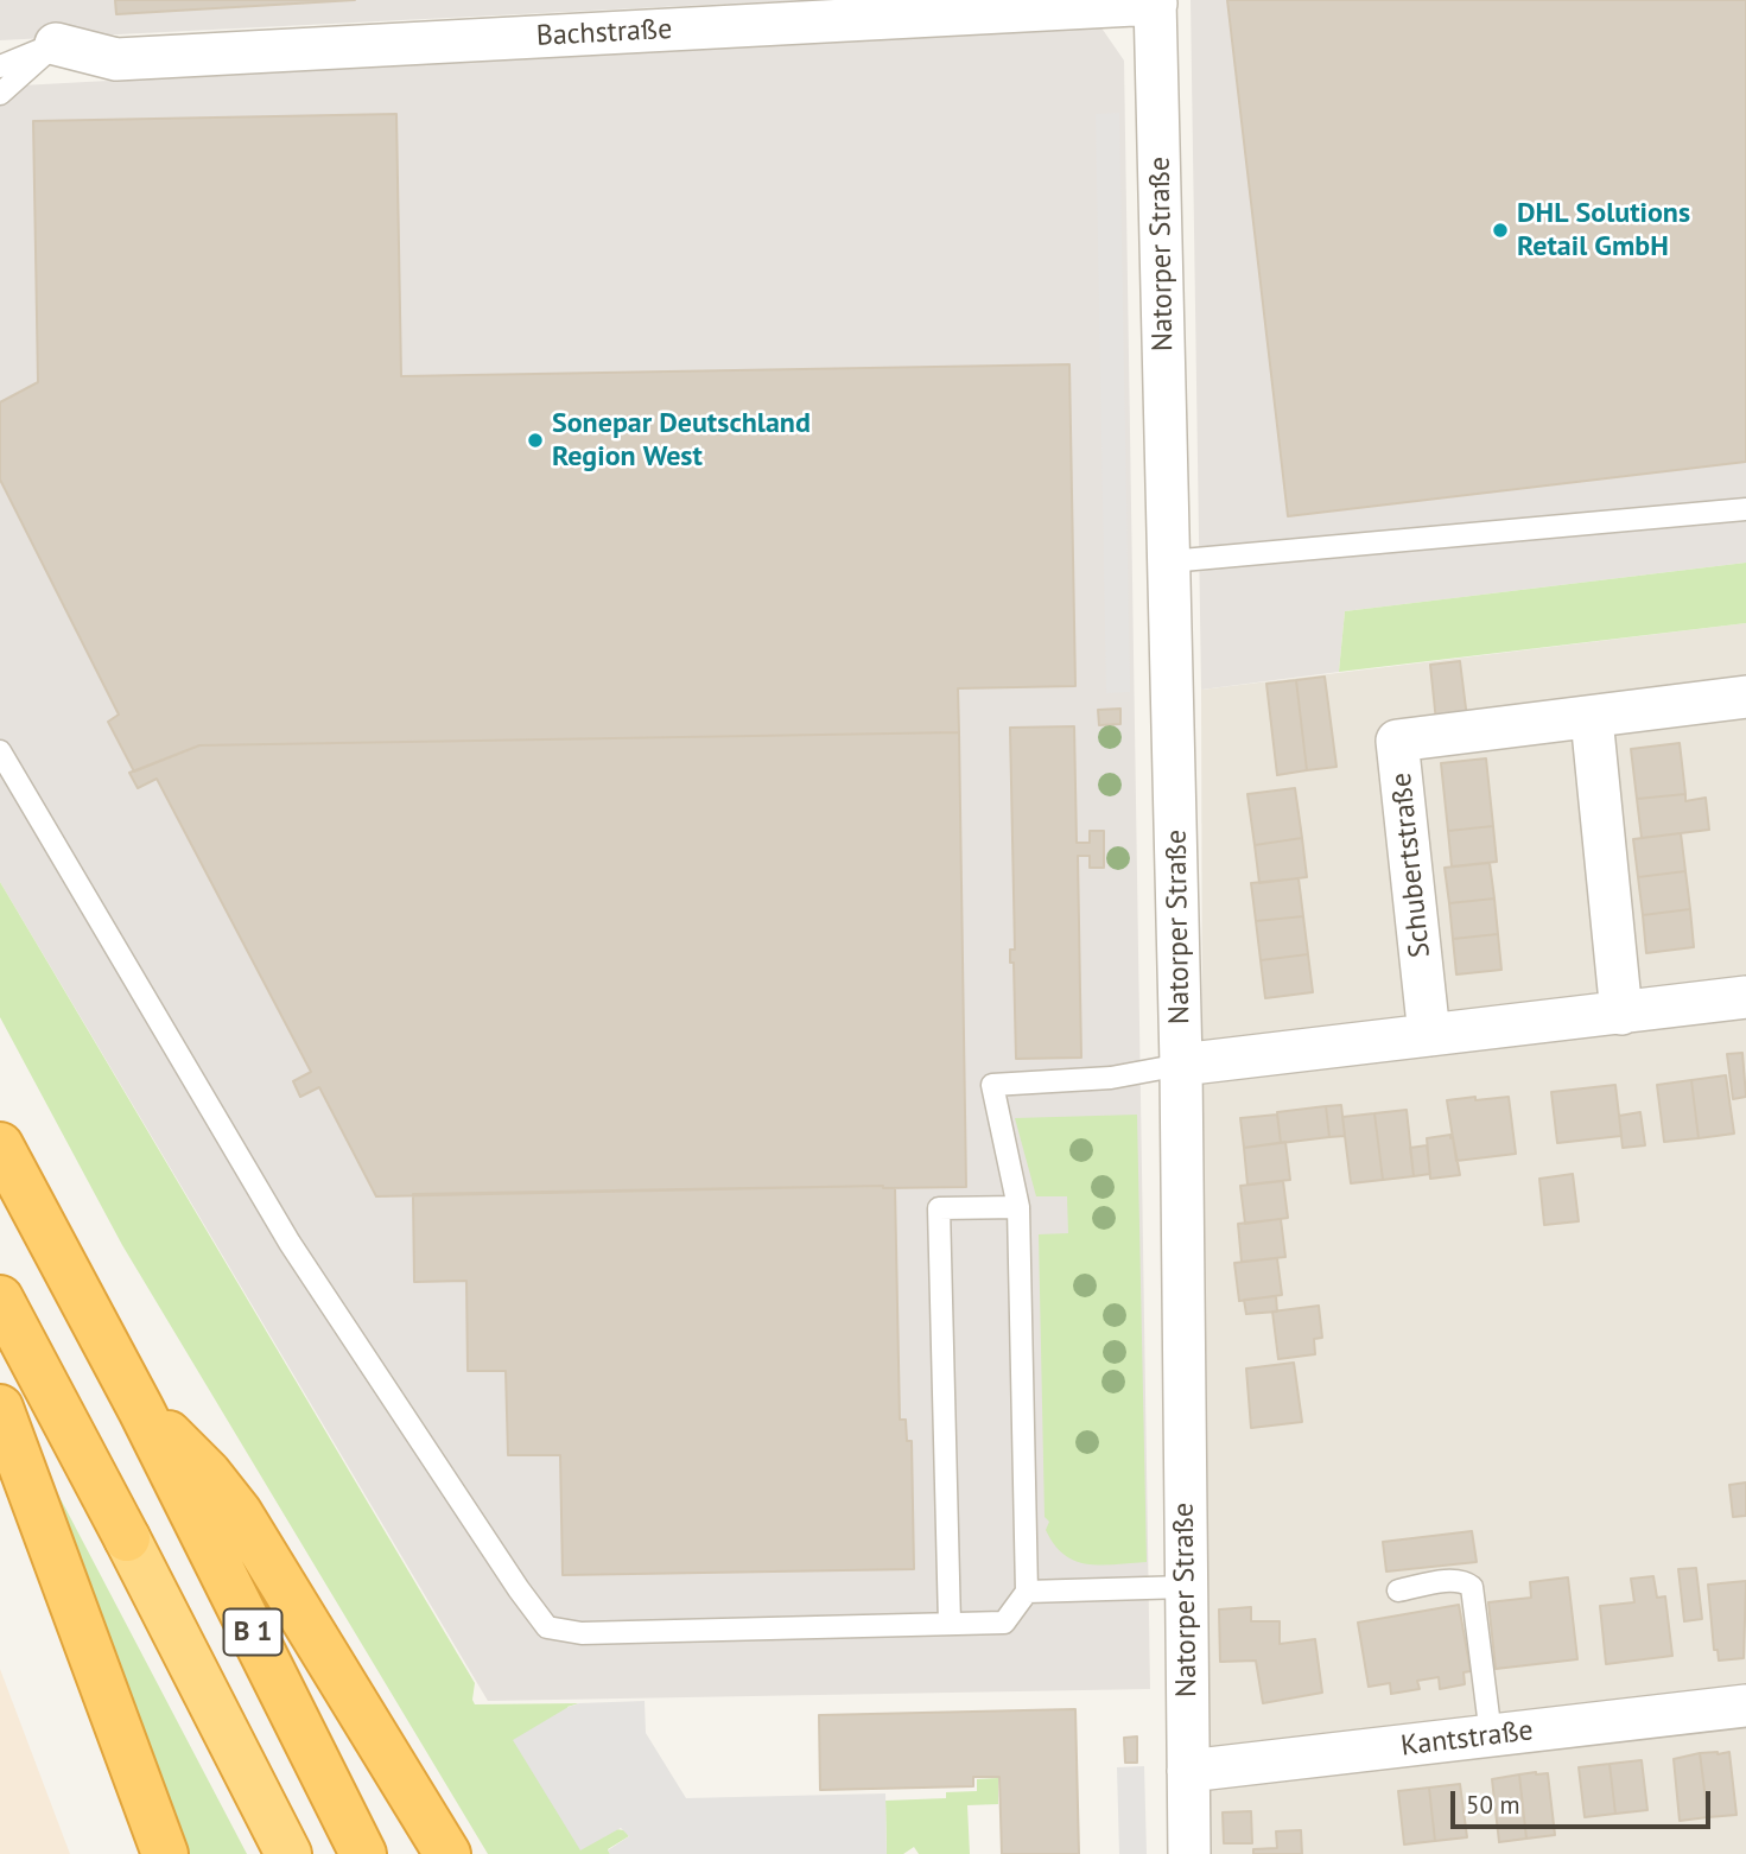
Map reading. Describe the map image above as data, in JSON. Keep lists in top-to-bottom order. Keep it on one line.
{"streets":{"highway":["B 1"],"street":["Bachstraße","Natorper Straße","Schubertstraße","Kantstraße"]},"crossings":[["Bachstraße","Natorper Straße"],["Natorper Straße","Kantstraße"]],"places":["DHL Solutions Retail GmbH","Sonepar Deutschland Region West"],"scale_bar":"50 m"}
